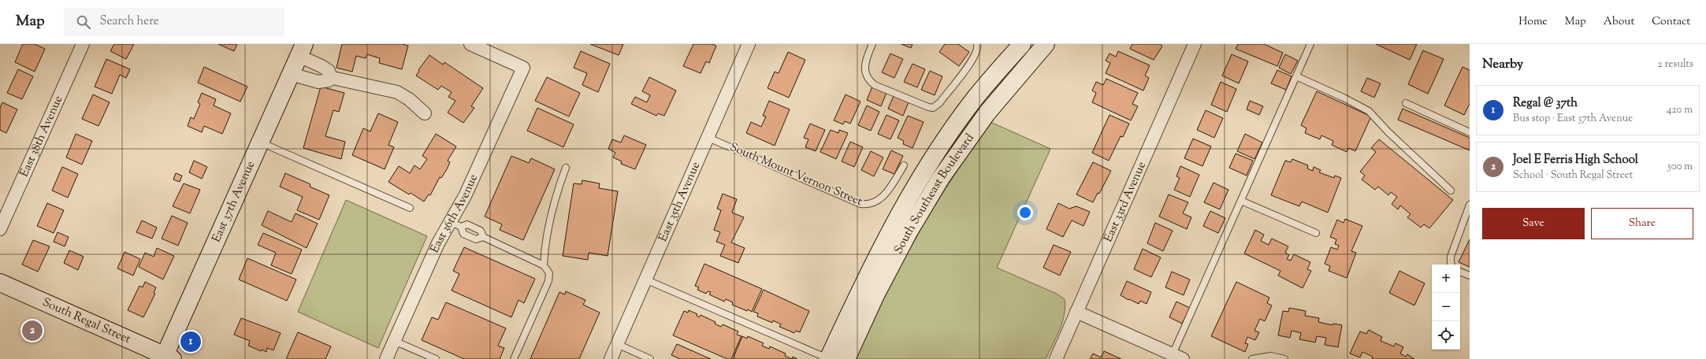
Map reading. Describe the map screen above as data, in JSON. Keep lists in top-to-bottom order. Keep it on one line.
{"streets":{"main road":["South Southeast Boulevard","East 37th Avenue","South Regal Street"],"street":["East 38th Avenue","East 35th Avenue","East 33rd Avenue","East 36th Avenue"],"lane":["South Mount Vernon Street"]},"crossings":[["South Mount Vernon Street","East 35th Avenue"],["East 37th Avenue","South Regal Street"]],"page":{"header":"Map","search":"Search here","nav":["Home","Map","About","Contact"],"heading":["Nearby","2 results"],"list":[{"mark":"1","name":"Regal @ 37th","note":"Bus stop · East 37th Avenue","value":"420 m"},{"mark":"2","name":"Joel E Ferris High School","note":"School · South Regal Street","value":"500 m"}],"buttons":["Save","Share"],"map_buttons":["+","−"],"pins":["2","1"]}}
